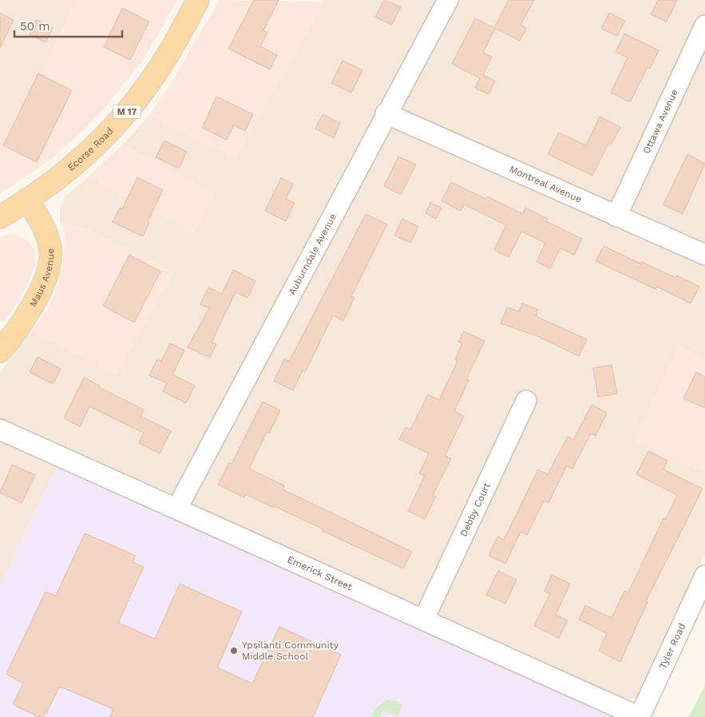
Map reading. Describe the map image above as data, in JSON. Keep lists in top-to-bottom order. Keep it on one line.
{"streets":{"main road":["M 17","Ecorse Road","Maus Avenue"],"street":["Ottawa Avenue","Montreal Avenue","Auburndale Avenue","Debby Court","Emerick Street","Tyler Road"]},"crossings":[["Ottawa Avenue","Montreal Avenue"],["Ecorse Road","Maus Avenue"],["Montreal Avenue","Auburndale Avenue"],["Auburndale Avenue","Emerick Street"],["Debby Court","Emerick Street"],["Emerick Street","Tyler Road"]],"places":["Ypsilanti Community Middle School"],"scale_bar":"50 m"}
